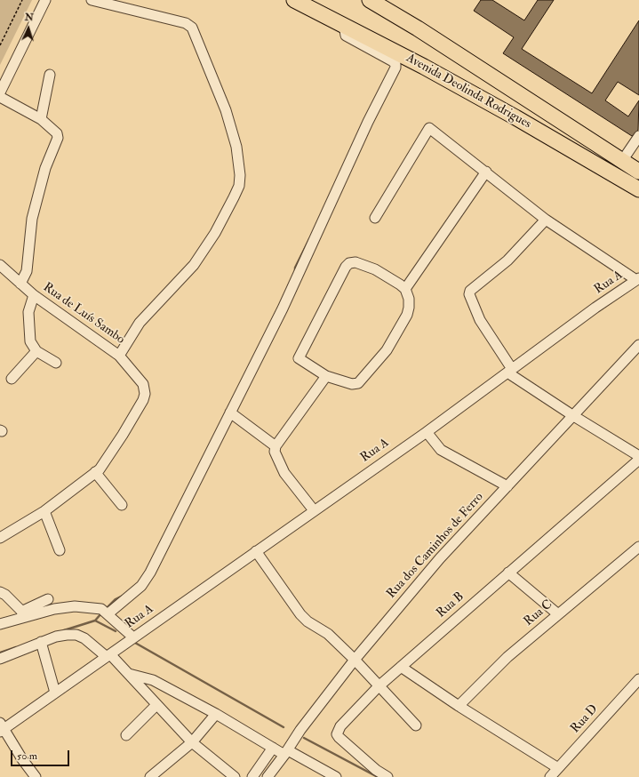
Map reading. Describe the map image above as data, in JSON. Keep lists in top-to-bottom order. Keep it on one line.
{"streets":{"highway":["Avenida Deolinda Rodrigues"],"street":["Rua A","Rua de Luís Sambo","Rua dos Caminhos de Ferro","Rua B","Rua C","Rua D"]},"scale_bar":"50 m","north":"top"}
